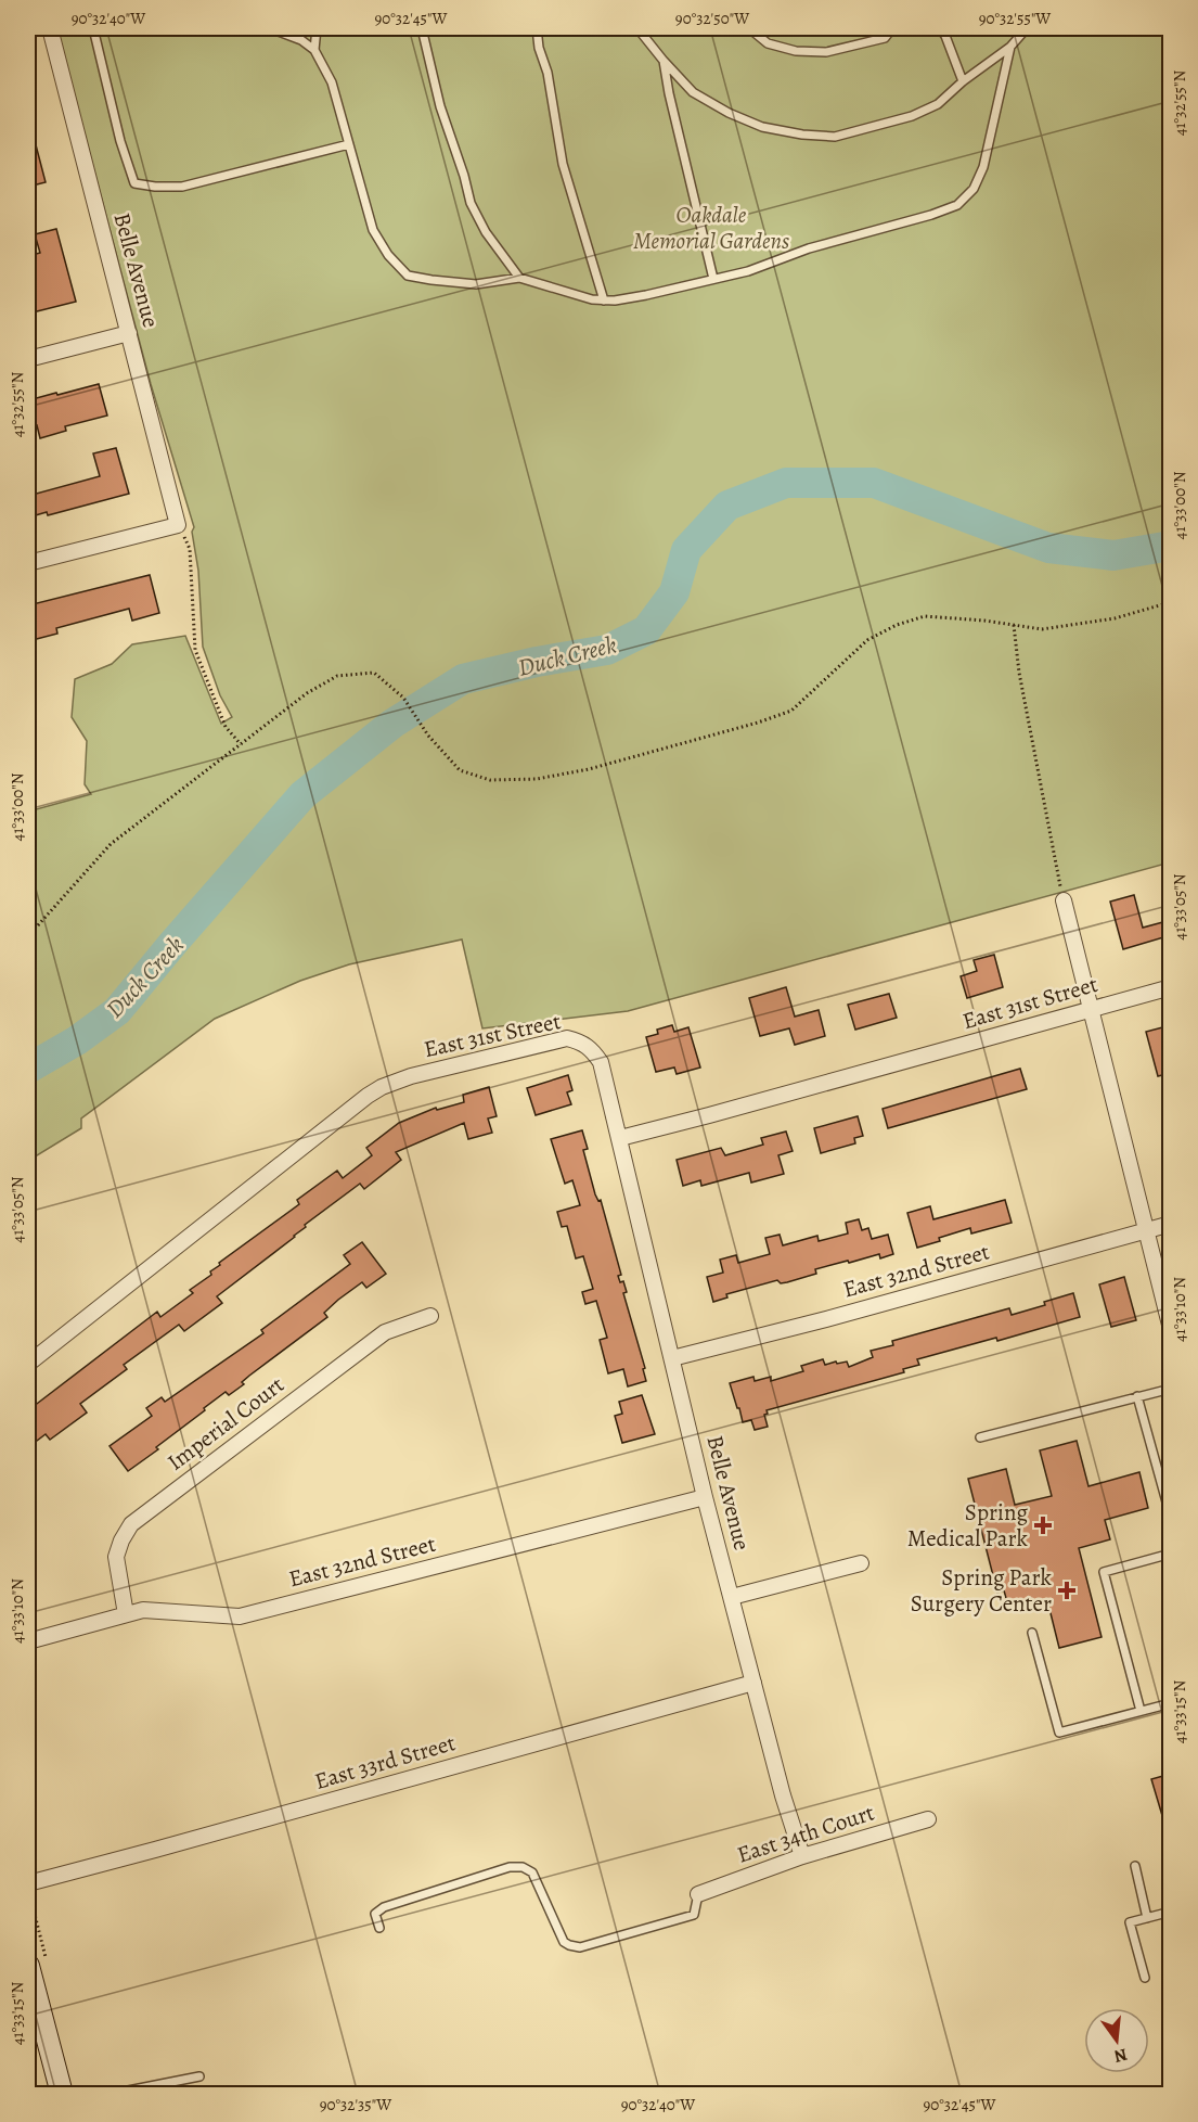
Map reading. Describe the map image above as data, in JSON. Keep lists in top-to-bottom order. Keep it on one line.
{"streets":{"street":["Belle Avenue","East 31st Street","East 32nd Street","Imperial Court","East 33rd Street","East 34th Court"]},"crossings":[["Belle Avenue","East 31st Street"],["Belle Avenue","East 32nd Street"],["Belle Avenue","East 33rd Street"],["Belle Avenue","East 34th Court"],["East 32nd Street","Imperial Court"]],"water":["Duck Creek"],"parks":["Oakdale Memorial Gardens"],"places":{"health":["Spring Medical Park","Spring Park Surgery Center"]},"north":"bottom","coordinates":["90°32'40\"W","90°32'45\"W","90°32'50\"W","90°32'55\"W","41°32'55\"N","41°33'00\"N","41°33'05\"N","41°33'10\"N","41°33'15\"N","90°32'35\"W"]}
